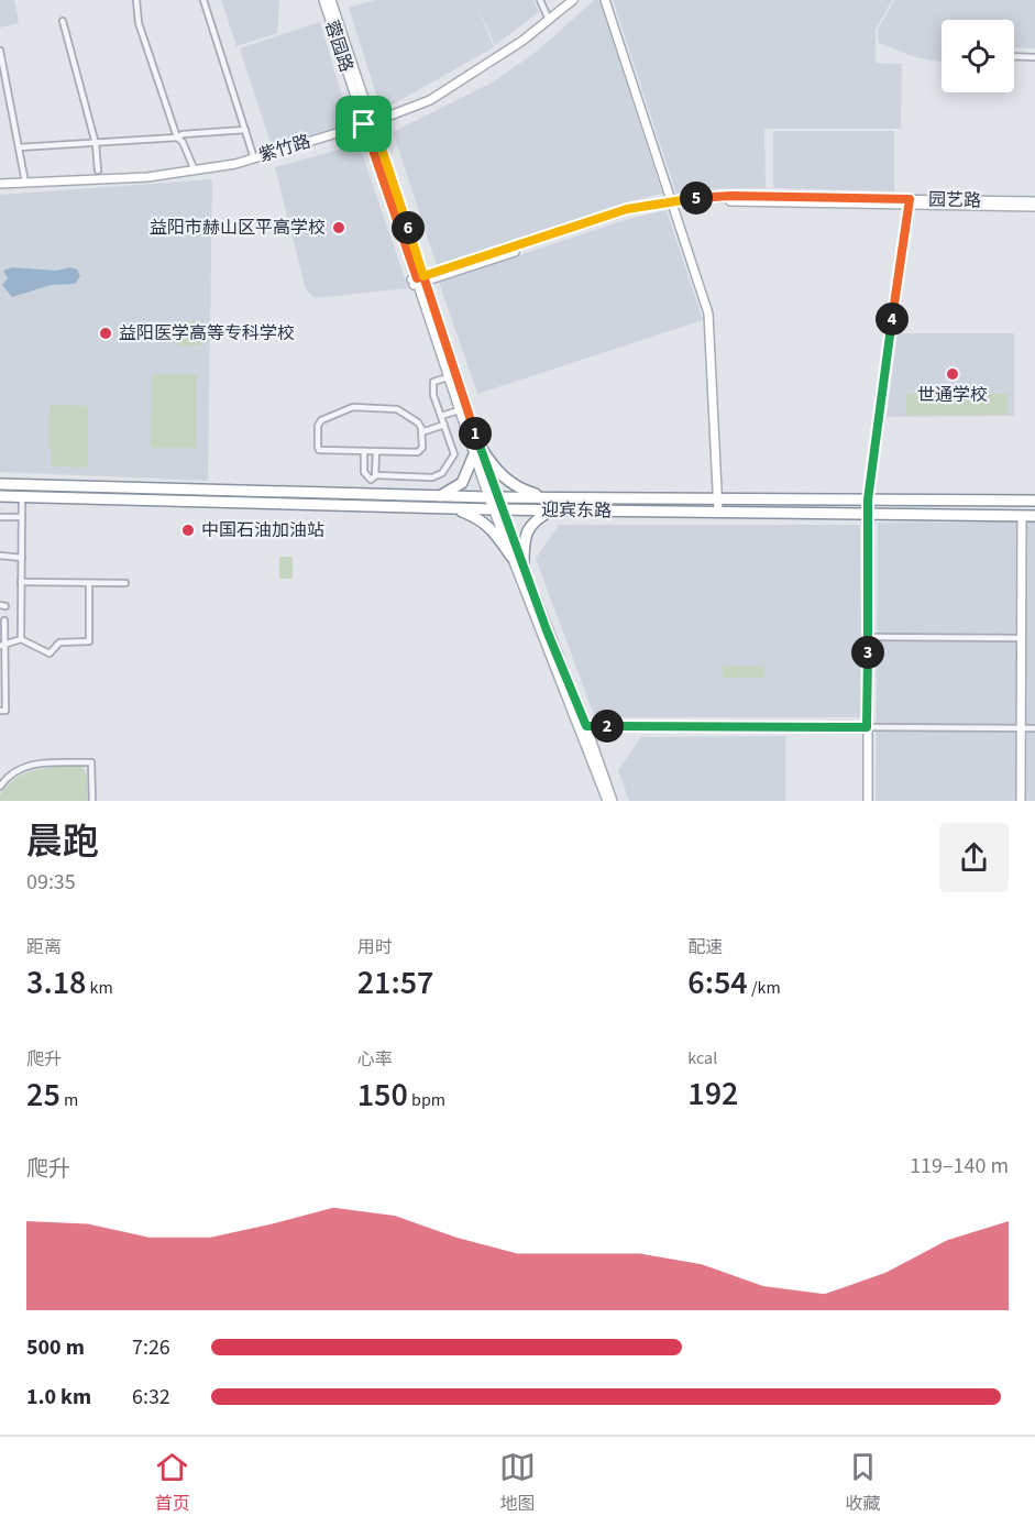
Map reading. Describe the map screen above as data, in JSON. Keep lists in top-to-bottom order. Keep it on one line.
{"streets":{"highway":["迎宾东路"],"street":["蓉园路","紫竹路","园艺路"]},"crossings":[["蓉园路","紫竹路"],["蓉园路","园艺路"],["蓉园路","迎宾东路"]],"places":["益阳市赫山区平高学校","益阳医学高等专科学校","世通学校","中国石油加油站"],"page":{"pins":["5","6","4","1","3","2"],"heading":["晨跑","09:35"],"stats":[["距离","3.18 km"],["用时","21:57"],["配速","6:54 /km"],["爬升","25 m"],["心率","150 bpm"],["kcal","192"]],"chart":["爬升","119–140 m"],"list":[{"name":"500 m","note":"7:26"},{"name":"1.0 km","note":"6:32"}],"tabs":["首页","地图","收藏"]}}
